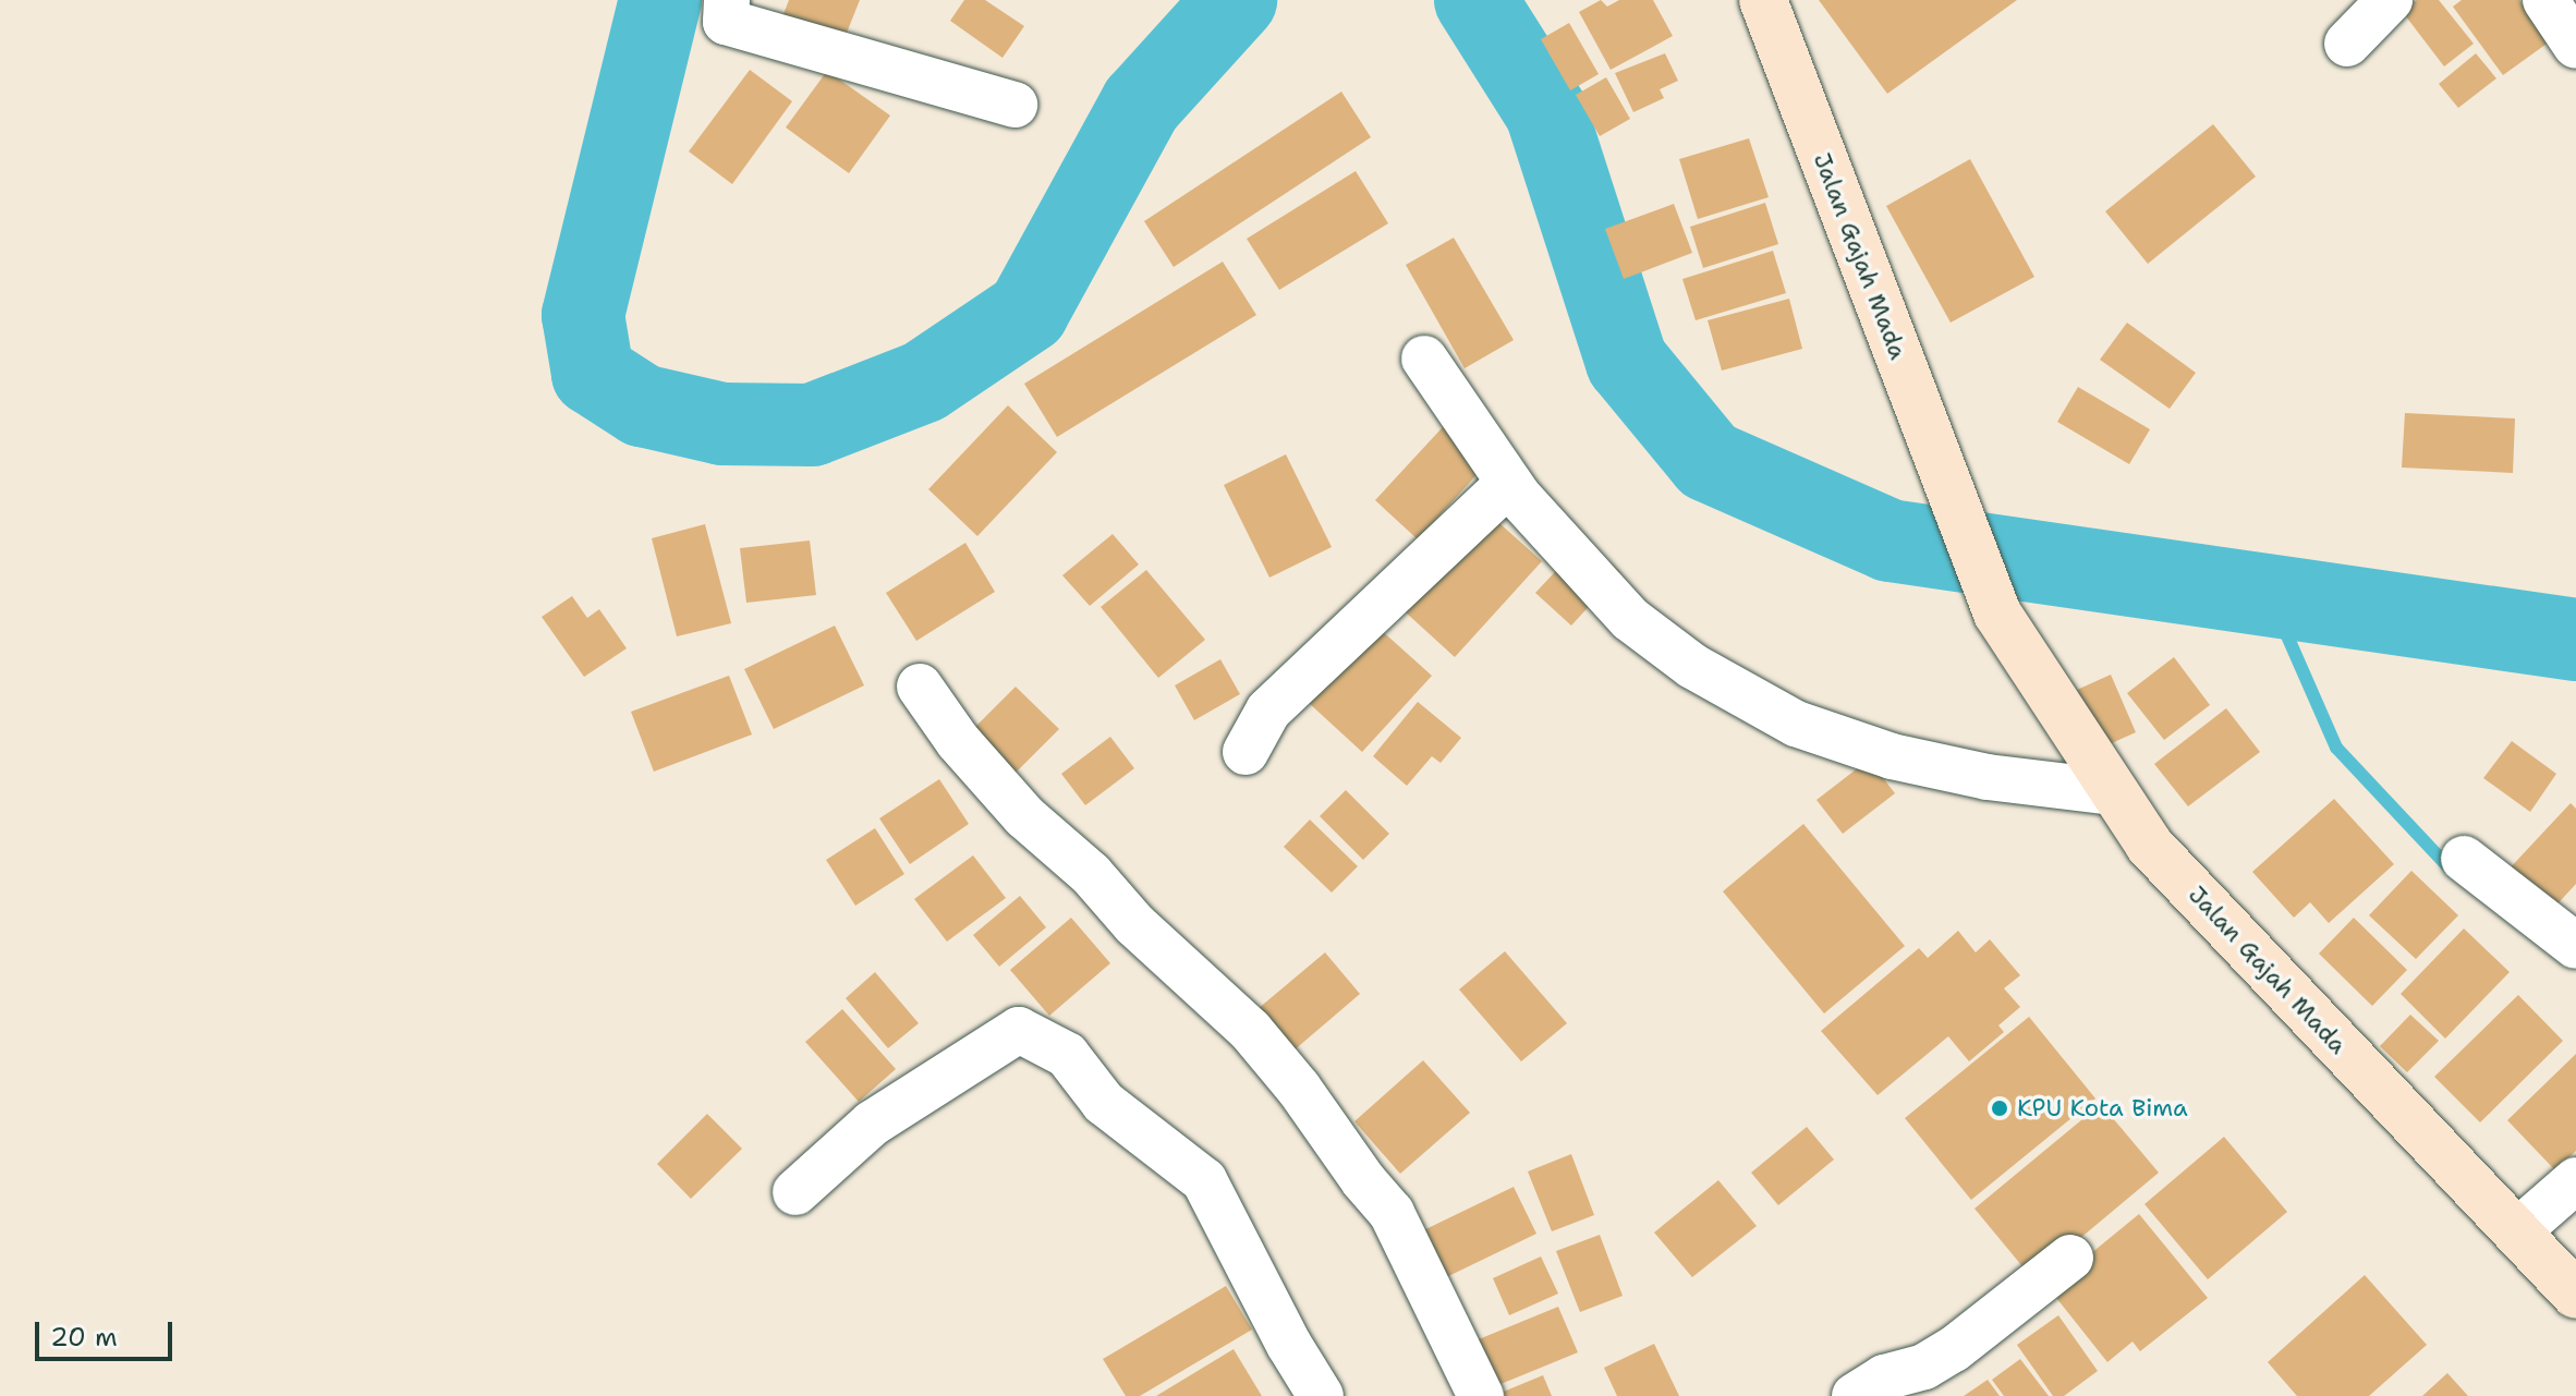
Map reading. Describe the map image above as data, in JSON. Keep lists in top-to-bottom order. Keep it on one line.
{"streets":{"main road":["Jalan Gajah Mada"]},"places":["KPU Kota Bima"],"scale_bar":"20 m"}
